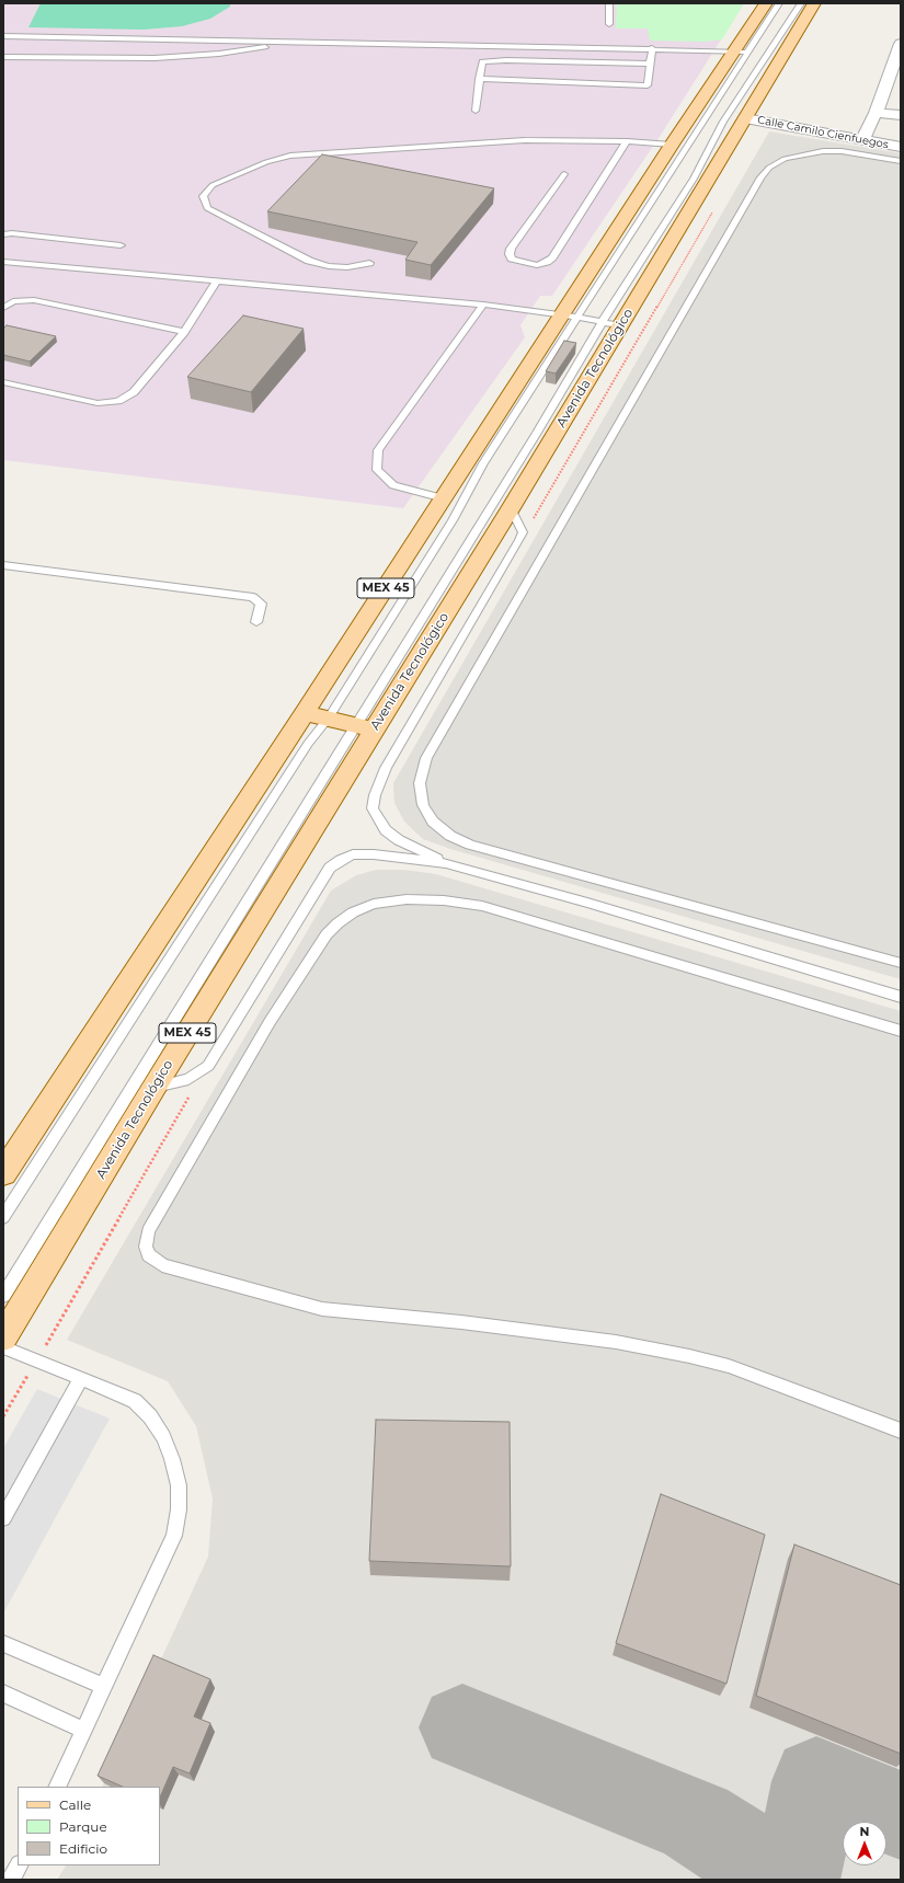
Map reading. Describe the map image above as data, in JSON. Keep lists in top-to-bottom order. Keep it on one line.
{"streets":{"main road":["Avenida Tecnológico","MEX 45"],"street":["Calle Camilo Cienfuegos"]},"crossings":[["Calle Camilo Cienfuegos","Avenida Tecnológico"]],"legend":["Calle","Parque","Edificio"],"north":"top"}
